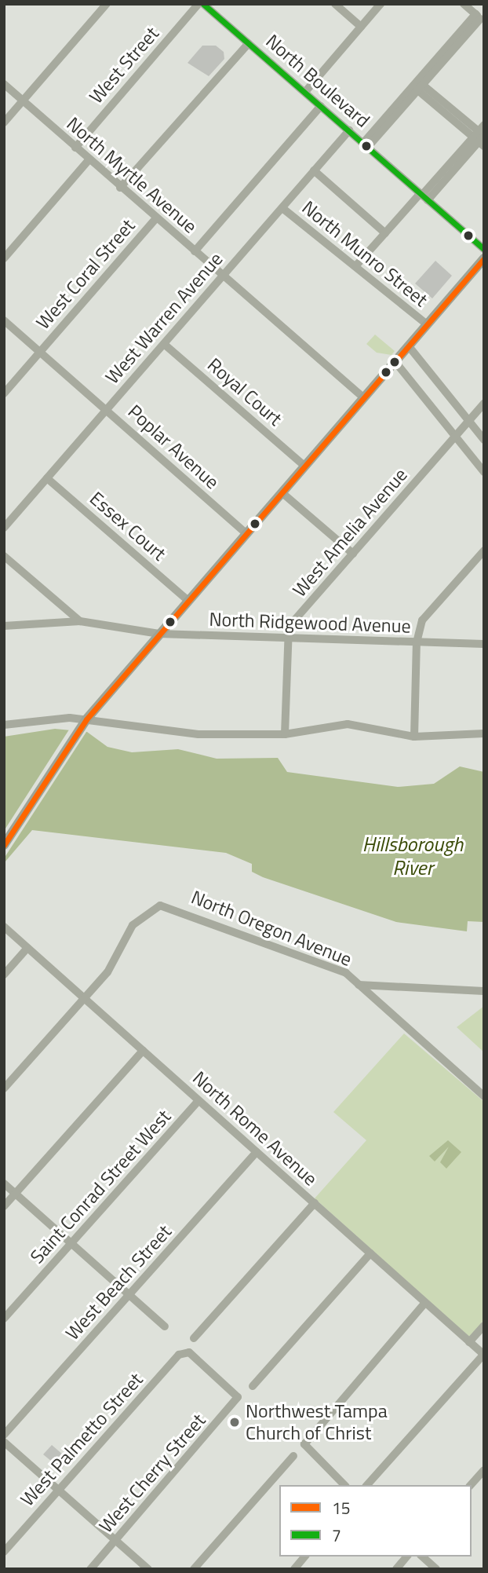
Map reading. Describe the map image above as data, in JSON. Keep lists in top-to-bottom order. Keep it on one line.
{"streets":{"street":["West Street","North Boulevard","North Myrtle Avenue","North Munro Street","West Coral Street","West Warren Avenue","Royal Court","Poplar Avenue","Essex Court","West Amelia Avenue","North Ridgewood Avenue","North Oregon Avenue","North Rome Avenue","Saint Conrad Street West","West Beach Street","West Palmetto Street","West Cherry Street"]},"crossings":[["West Street","North Myrtle Avenue"],["North Boulevard","West Warren Avenue"],["North Myrtle Avenue","West Coral Street"],["North Myrtle Avenue","West Warren Avenue"],["North Munro Street","West Warren Avenue"],["West Coral Street","Poplar Avenue"],["West Warren Avenue","Royal Court"],["West Warren Avenue","Poplar Avenue"],["West Warren Avenue","Essex Court"],["West Amelia Avenue","North Ridgewood Avenue"],["North Oregon Avenue","North Rome Avenue"],["North Rome Avenue","Saint Conrad Street West"],["North Rome Avenue","West Beach Street"],["West Palmetto Street","West Cherry Street"]],"water":["Hillsborough River"],"places":["Northwest Tampa Church of Christ"],"lines":["transit line 7","transit line 15"],"legend":["15","7"]}
